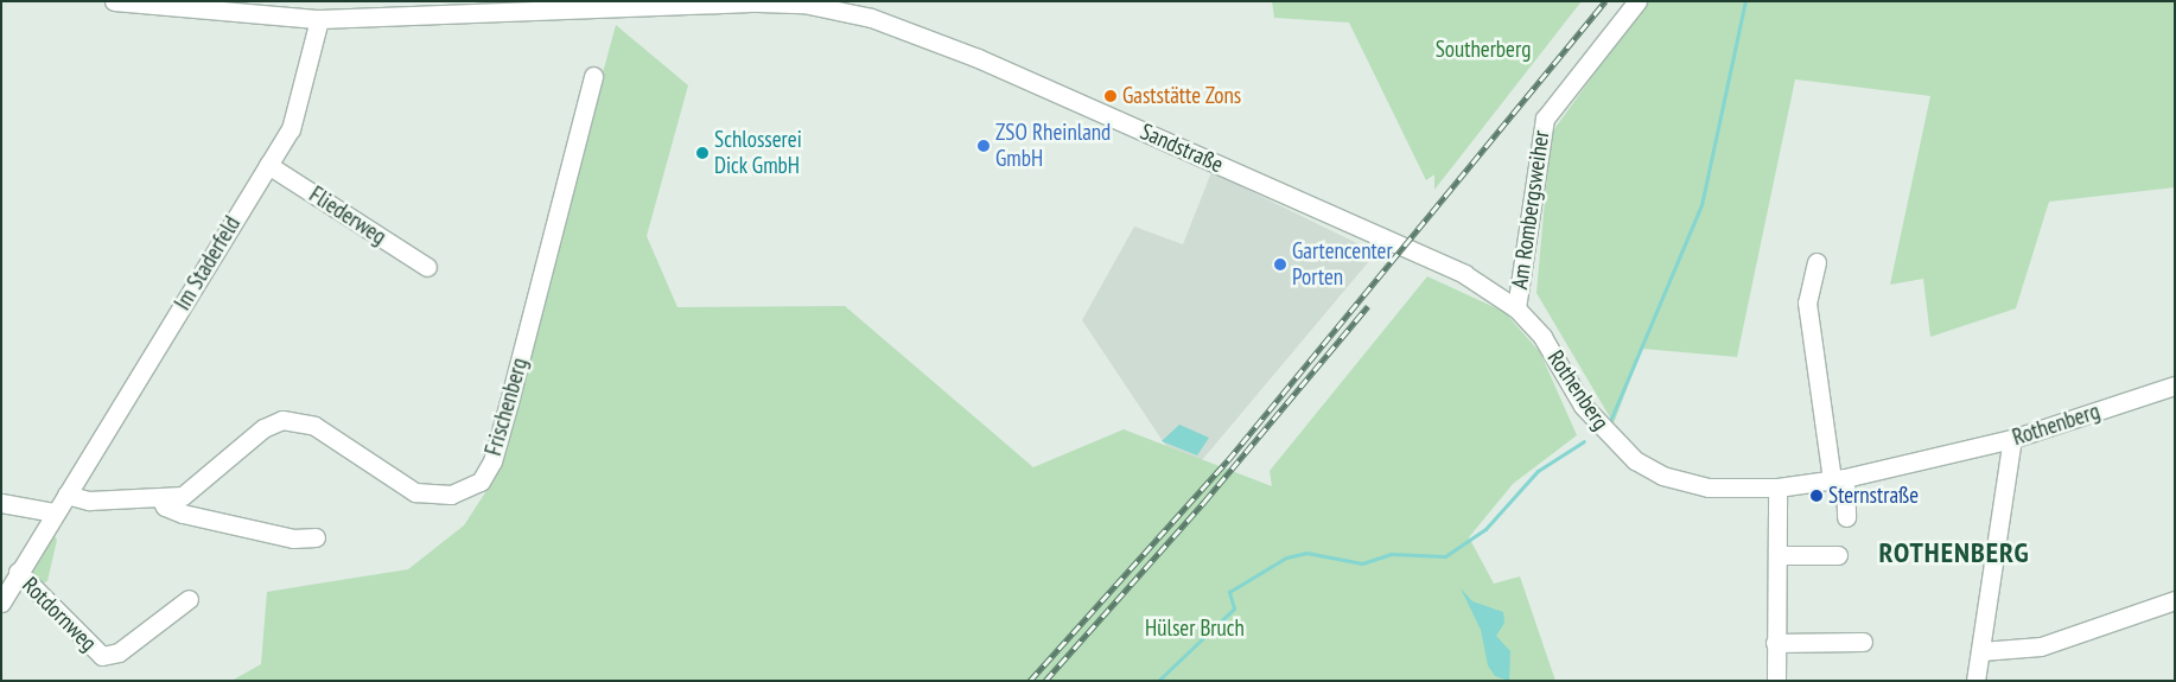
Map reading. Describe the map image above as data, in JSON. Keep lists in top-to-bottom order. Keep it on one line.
{"streets":{"street":["Sandstraße","Am Rombergsweiher","Fliederweg","Im Staderfeld","Rothenberg","Frischenberg","Rotdornweg"]},"crossings":[["Sandstraße","Im Staderfeld"],["Sandstraße","Rothenberg"],["Am Rombergsweiher","Rothenberg"],["Fliederweg","Im Staderfeld"],["Im Staderfeld","Frischenberg"],["Im Staderfeld","Rotdornweg"]],"districts":["ROTHENBERG"],"parks":["Southerberg","Hülser Bruch"],"places":["Gaststätte Zons","ZSO Rheinland GmbH","Schlosserei Dick GmbH","Gartencenter Porten","Sternstraße"]}
